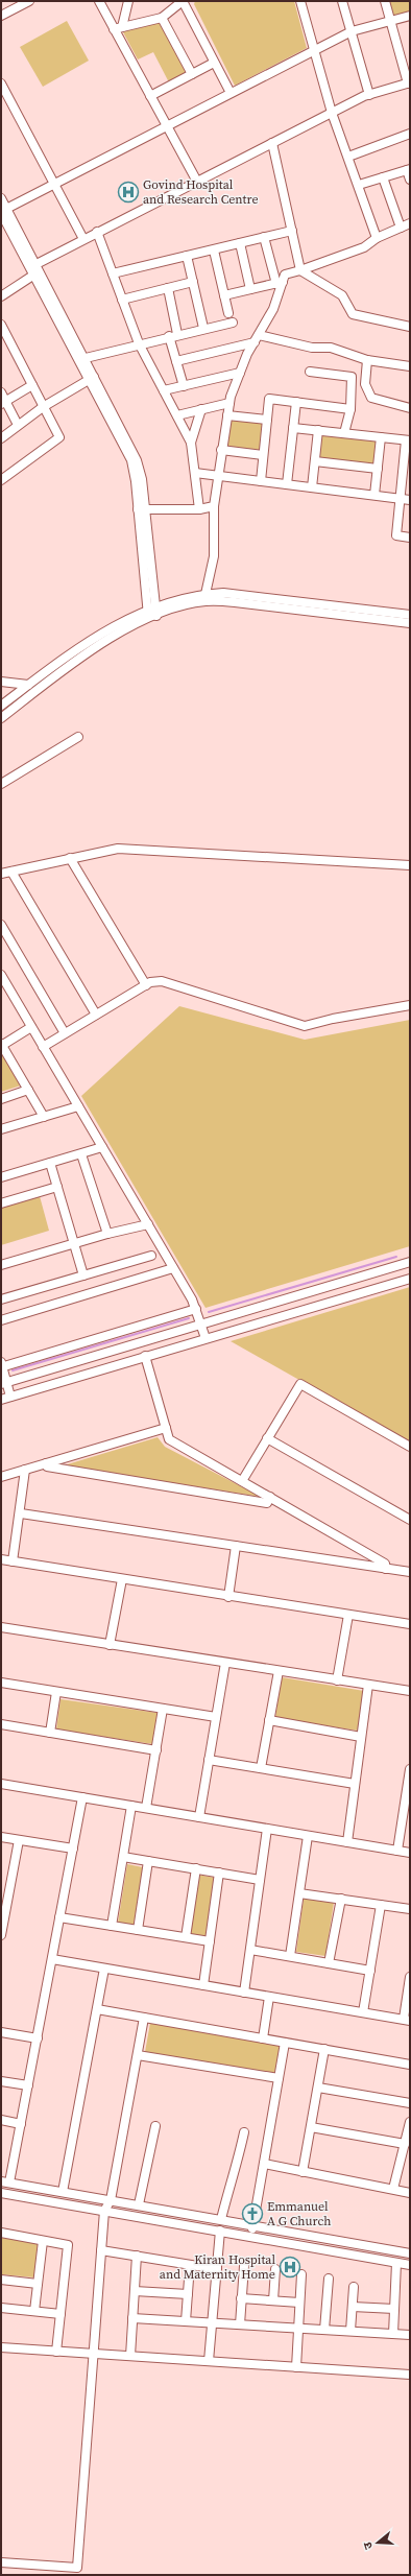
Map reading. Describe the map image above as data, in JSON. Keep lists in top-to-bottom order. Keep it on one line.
{"places":{"hospital":["Govind Hospital and Research Centre","Kiran Hospital and Maternity Home"],"church":["Emmanuel A G Church"]},"north":"left"}
